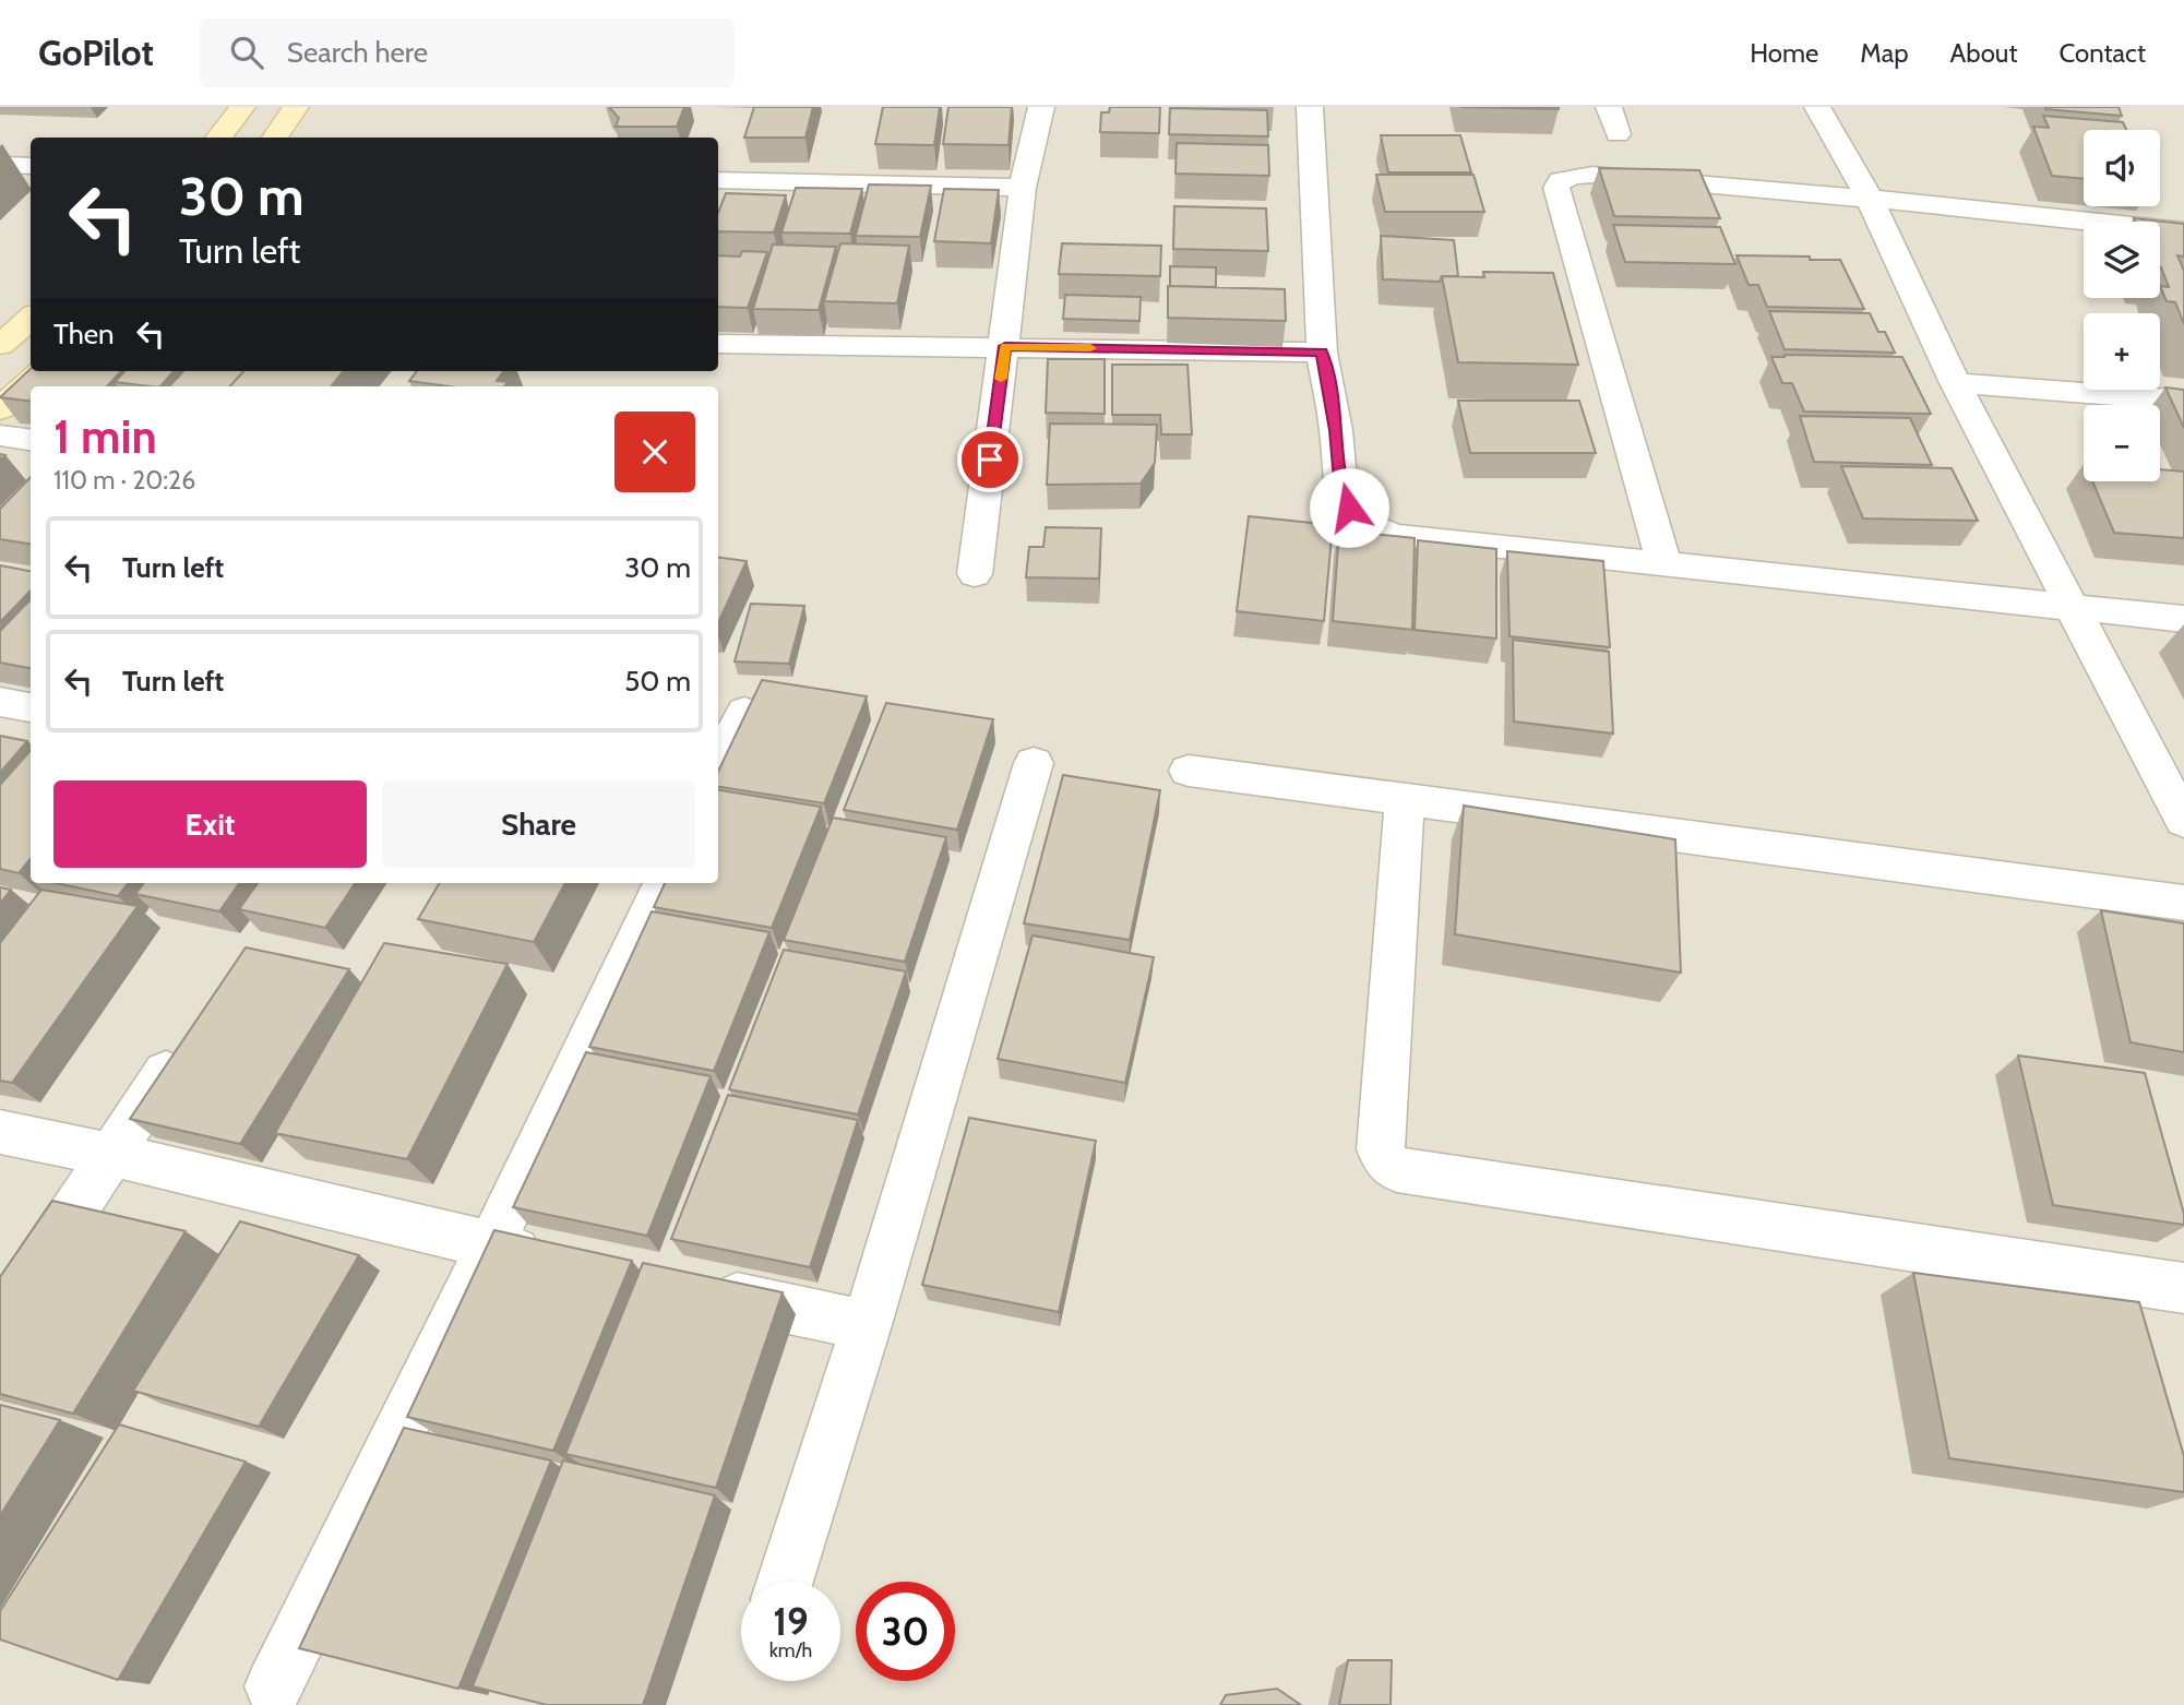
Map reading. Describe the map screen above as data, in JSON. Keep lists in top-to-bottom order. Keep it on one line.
{"page":{"header":"GoPilot","search":"Search here","nav":["Home","Map","About","Contact"],"map_buttons":["+","−"],"turn":["30 m","Turn left"],"then":"Then","heading":["1 min","110 m · 20:26"],"list":[{"name":"Turn left","value":"30 m"},{"name":"Turn left","value":"50 m"}],"buttons":["Exit","Share"],"speed":"19 km/h","limit":"30"}}
